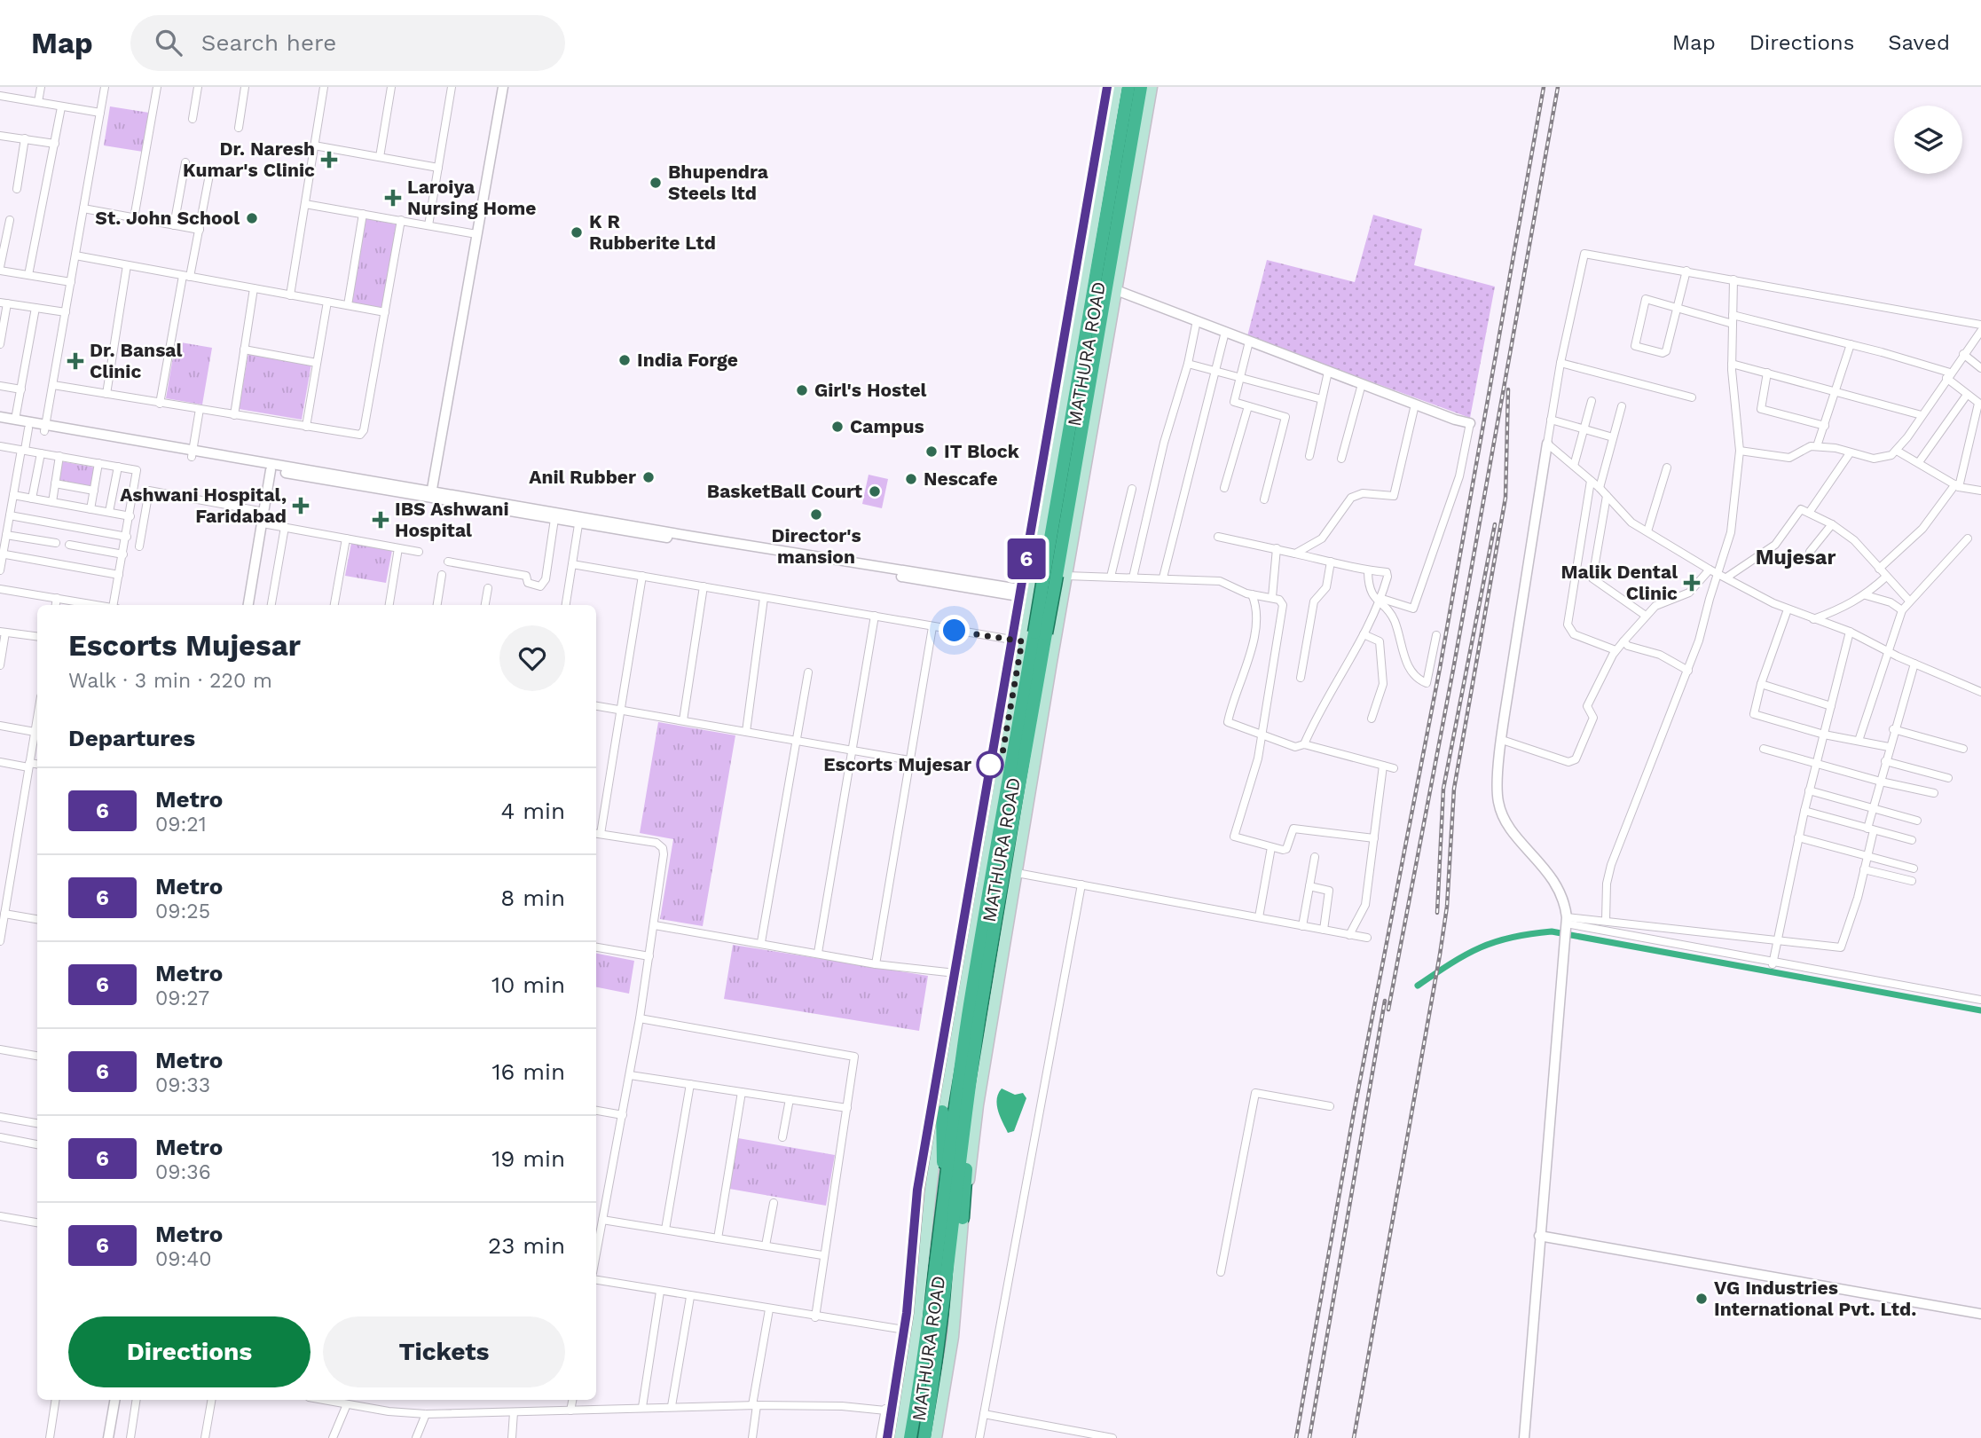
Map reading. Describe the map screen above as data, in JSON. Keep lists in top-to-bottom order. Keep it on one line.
{"streets":{"highway":["MATHURA ROAD"]},"districts":["Mujesar"],"places":{"health":["Dr. Naresh Kumar's Clinic","Laroiya Nursing Home","Dr. Bansal Clinic","Ashwani Hospital, Faridabad","IBS Ashwani Hospital","Malik Dental Clinic"],"other":["Bhupendra Steels ltd","St. John School","K R Rubberite Ltd","India Forge","Girl's Hostel","Campus","IT Block","Anil Rubber","Nescafe","BasketBall Court","Director's mansion","Escorts Mujesar","VG Industries International Pvt. Ltd."]},"lines":["metro line 6"],"page":{"header":"Map","search":"Search here","nav":["Map","Directions","Saved"],"on_map":"6","heading":[["Escorts Mujesar","Walk · 3 min · 220 m"],"Departures"],"list":[{"mark":"6","name":"Metro","note":"09:21","value":"4 min"},{"mark":"6","name":"Metro","note":"09:25","value":"8 min"},{"mark":"6","name":"Metro","note":"09:27","value":"10 min"},{"mark":"6","name":"Metro","note":"09:33","value":"16 min"},{"mark":"6","name":"Metro","note":"09:36","value":"19 min"},{"mark":"6","name":"Metro","note":"09:40","value":"23 min"}],"buttons":["Directions","Tickets"]}}
